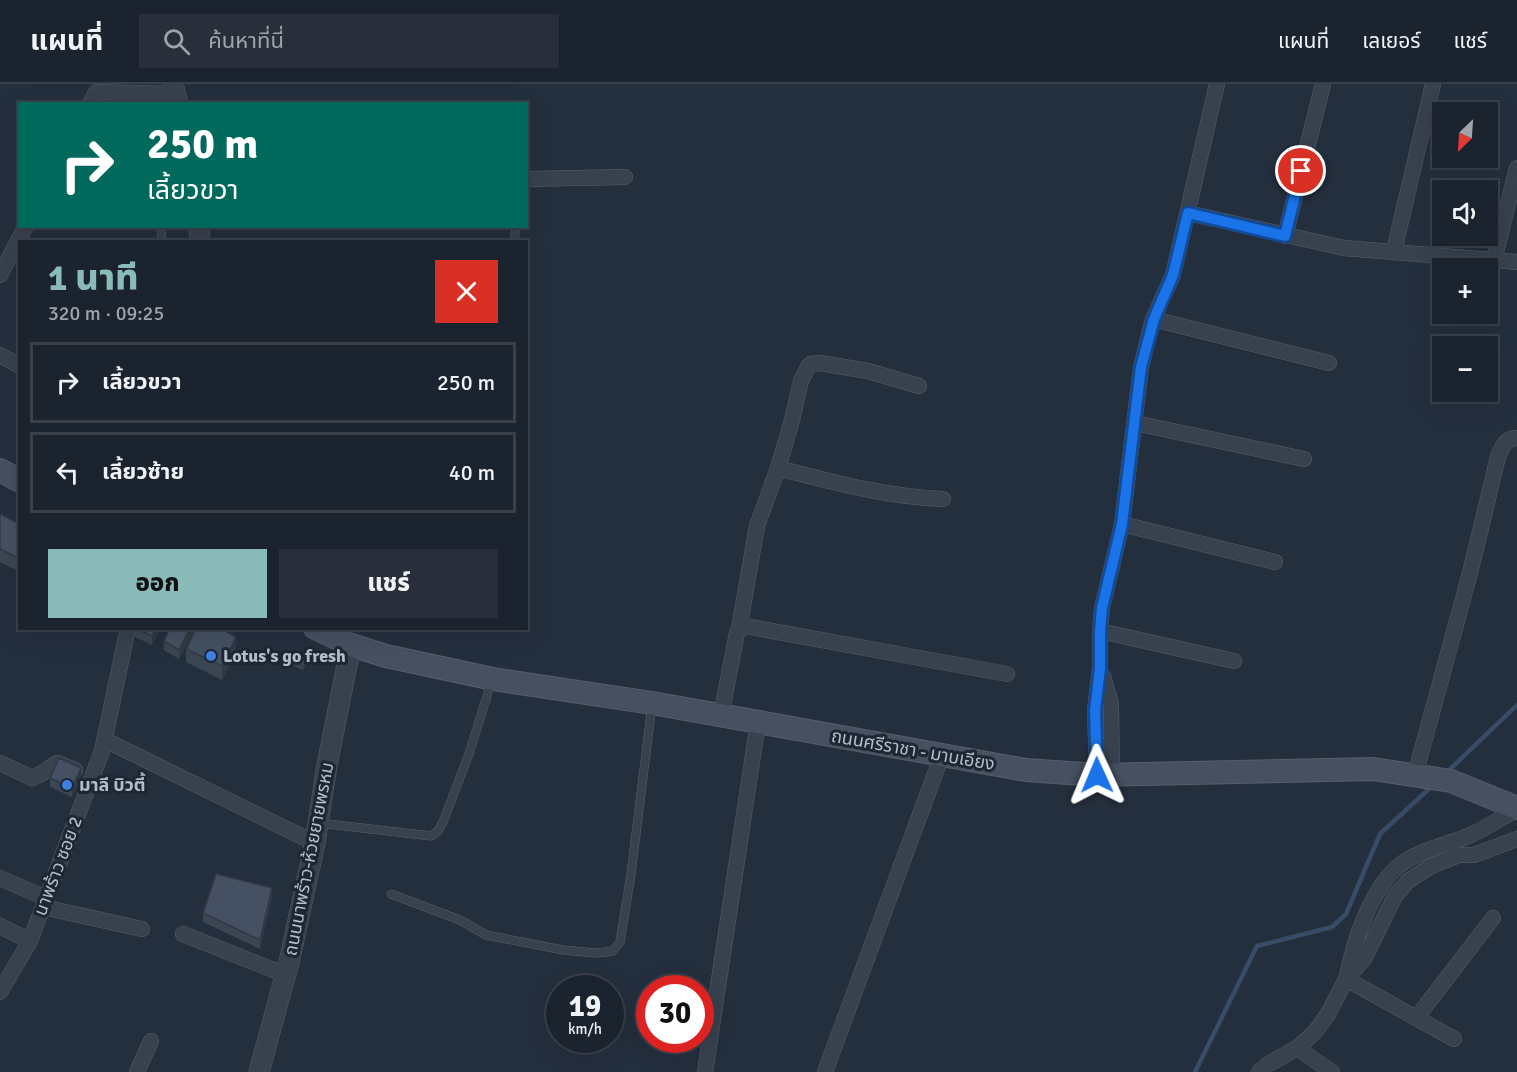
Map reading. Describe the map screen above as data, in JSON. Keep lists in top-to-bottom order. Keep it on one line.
{"streets":{"main road":["ถนนศรีราชา - มาบเอียง"],"street":["ถนนนาพร้าว-ห้วยยายพรหม","นาพร้าว ซอย 2"]},"crossings":[["ถนนศรีราชา - มาบเอียง","ถนนนาพร้าว-ห้วยยายพรหม"]],"places":["Lotus's go fresh","มาลี บิวตี้"],"north":"bottom left","page":{"header":"แผนที่","search":"ค้นหาที่นี่","nav":["แผนที่","เลเยอร์","แชร์"],"map_buttons":["+","−"],"turn":["250 m","เลี้ยวขวา"],"heading":["1 นาที","320 m · 09:25"],"list":[{"name":"เลี้ยวขวา","value":"250 m"},{"name":"เลี้ยวซ้าย","value":"40 m"}],"buttons":["ออก","แชร์"],"speed":"19 km/h","limit":"30"}}
